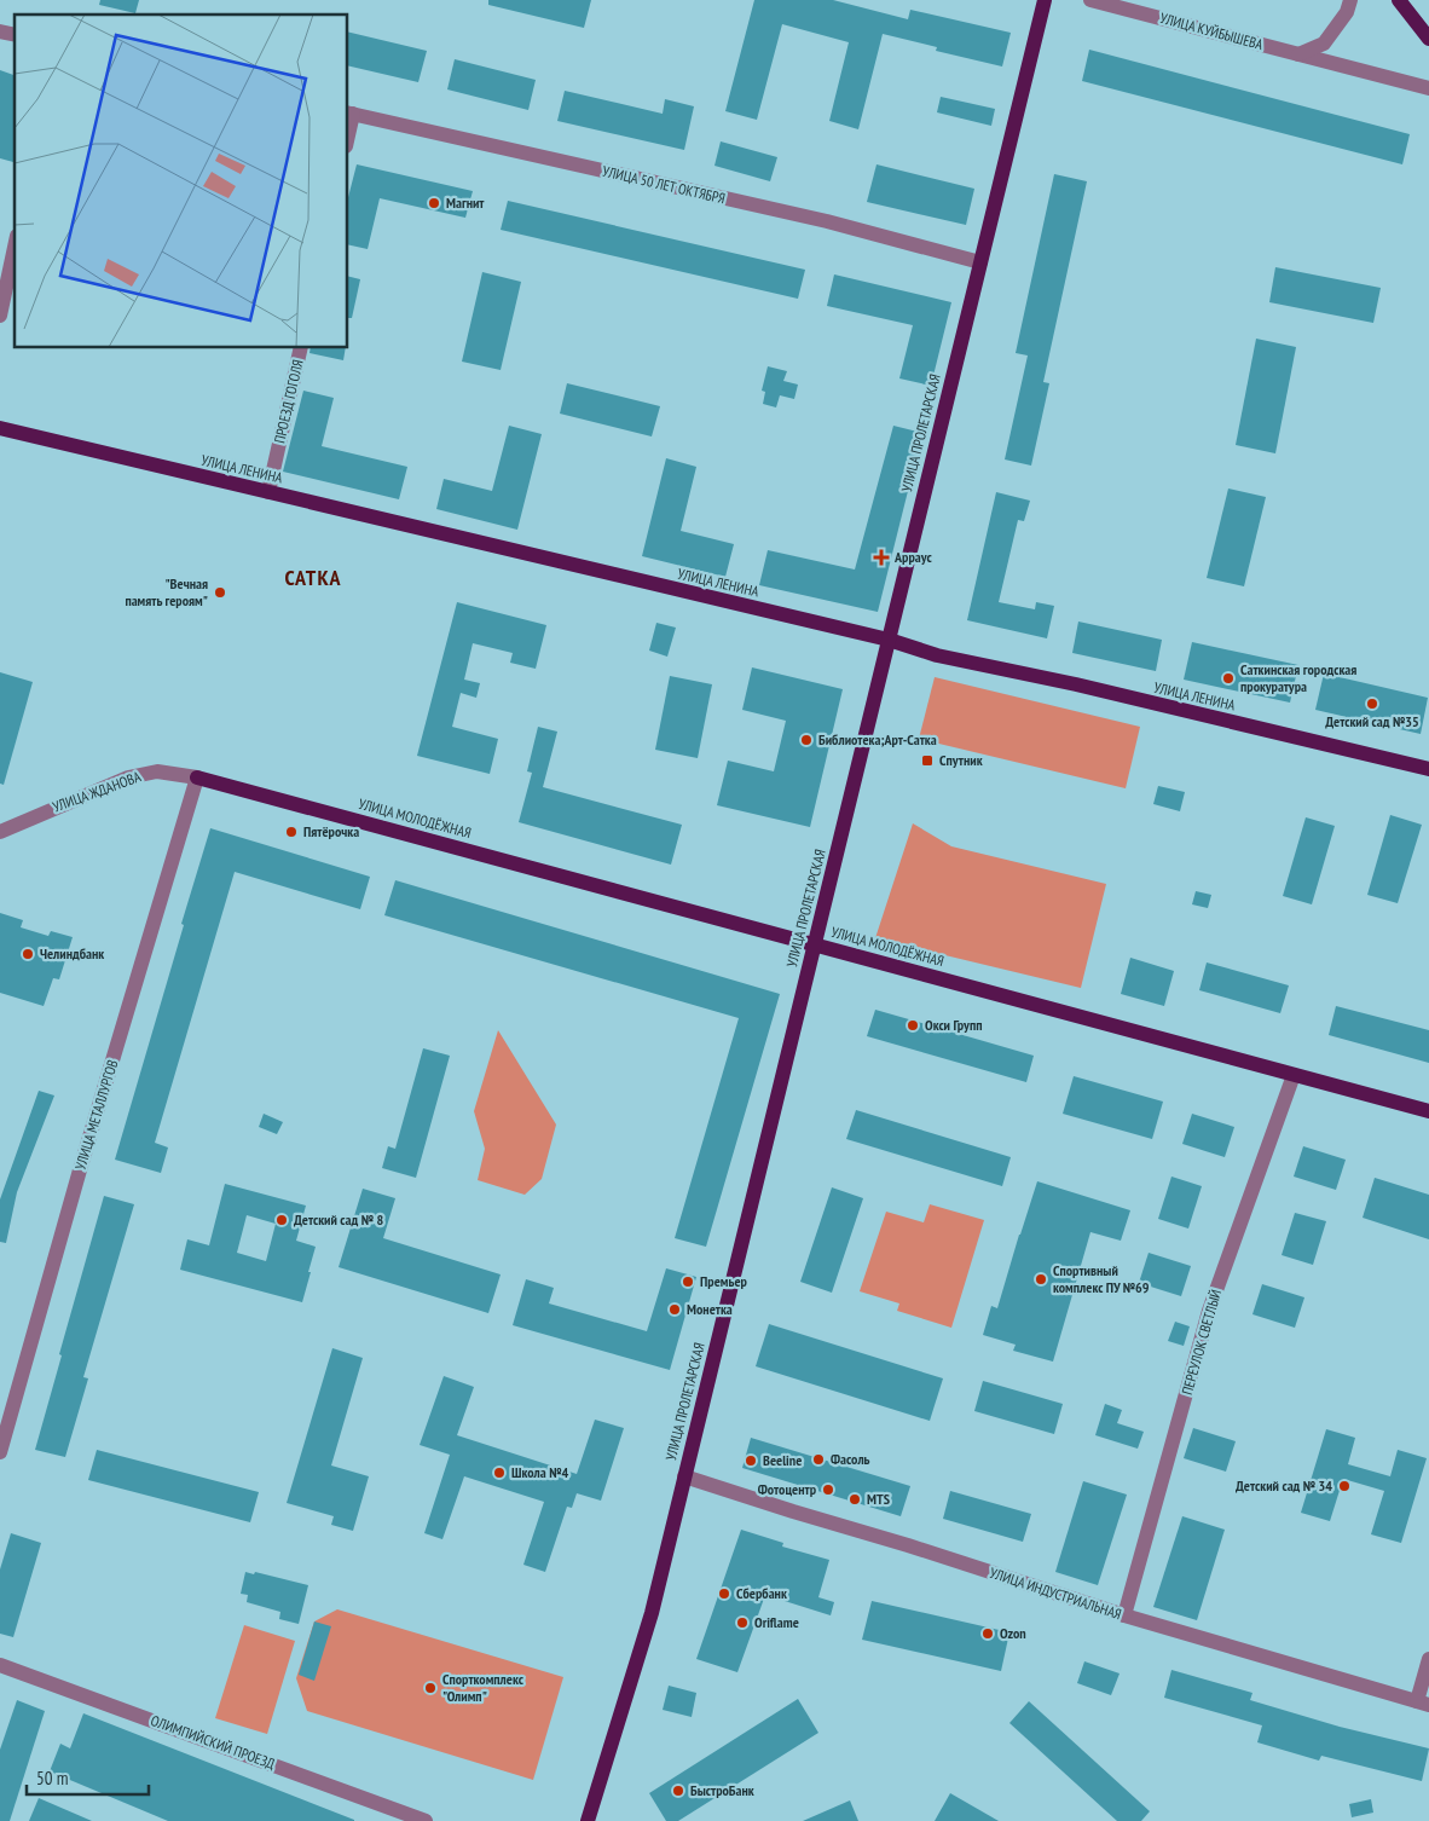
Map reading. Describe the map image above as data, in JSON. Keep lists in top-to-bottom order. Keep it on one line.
{"streets":{"main road":["УЛИЦА ПРОЛЕТАРСКАЯ","УЛИЦА ЛЕНИНА","УЛИЦА МОЛОДЁЖНАЯ"],"street":["УЛИЦА КУЙБЫШЕВА","УЛИЦА 50 ЛЕТ ОКТЯБРЯ","ПРОЕЗД ГОГОЛЯ","УЛИЦА ЖДАНОВА","УЛИЦА МЕТАЛЛУРГОВ","ПЕРЕУЛОК СВЕТЛЫЙ","УЛИЦА ИНДУСТРИАЛЬНАЯ","ОЛИМПИЙСКИЙ ПРОЕЗД"]},"crossings":[["УЛИЦА 50 ЛЕТ ОКТЯБРЯ","УЛИЦА ПРОЛЕТАРСКАЯ"],["ПРОЕЗД ГОГОЛЯ","УЛИЦА ЛЕНИНА"],["УЛИЦА ПРОЛЕТАРСКАЯ","УЛИЦА ЛЕНИНА"],["УЛИЦА ПРОЛЕТАРСКАЯ","УЛИЦА МОЛОДЁЖНАЯ"],["УЛИЦА ПРОЛЕТАРСКАЯ","УЛИЦА ИНДУСТРИАЛЬНАЯ"],["УЛИЦА ЖДАНОВА","УЛИЦА МОЛОДЁЖНАЯ"],["УЛИЦА ЖДАНОВА","УЛИЦА МЕТАЛЛУРГОВ"],["УЛИЦА МОЛОДЁЖНАЯ","УЛИЦА МЕТАЛЛУРГОВ"],["УЛИЦА МОЛОДЁЖНАЯ","ПЕРЕУЛОК СВЕТЛЫЙ"],["ПЕРЕУЛОК СВЕТЛЫЙ","УЛИЦА ИНДУСТРИАЛЬНАЯ"]],"districts":["САТКА"],"places":{"other":["Магнит","\"Вечная память героям\"","Саткинская городская прокуратура","Детский сад №35","Библиотека;Арт-Сатка","Пятёрочка","Челиндбанк","Окси Групп","Детский сад № 8","Спортивный комплекс ПУ №69","Премьер","Монетка","Фасоль","Beeline","Школа №4","Детский сад № 34","Фотоцентр","MTS","Сбербанк","Oriflame","Ozon","Спорткомплекс \"Олимп\"","БыстроБанк"],"health":["Арраус"],"transit":["Спутник"]},"scale_bar":"50 m"}
